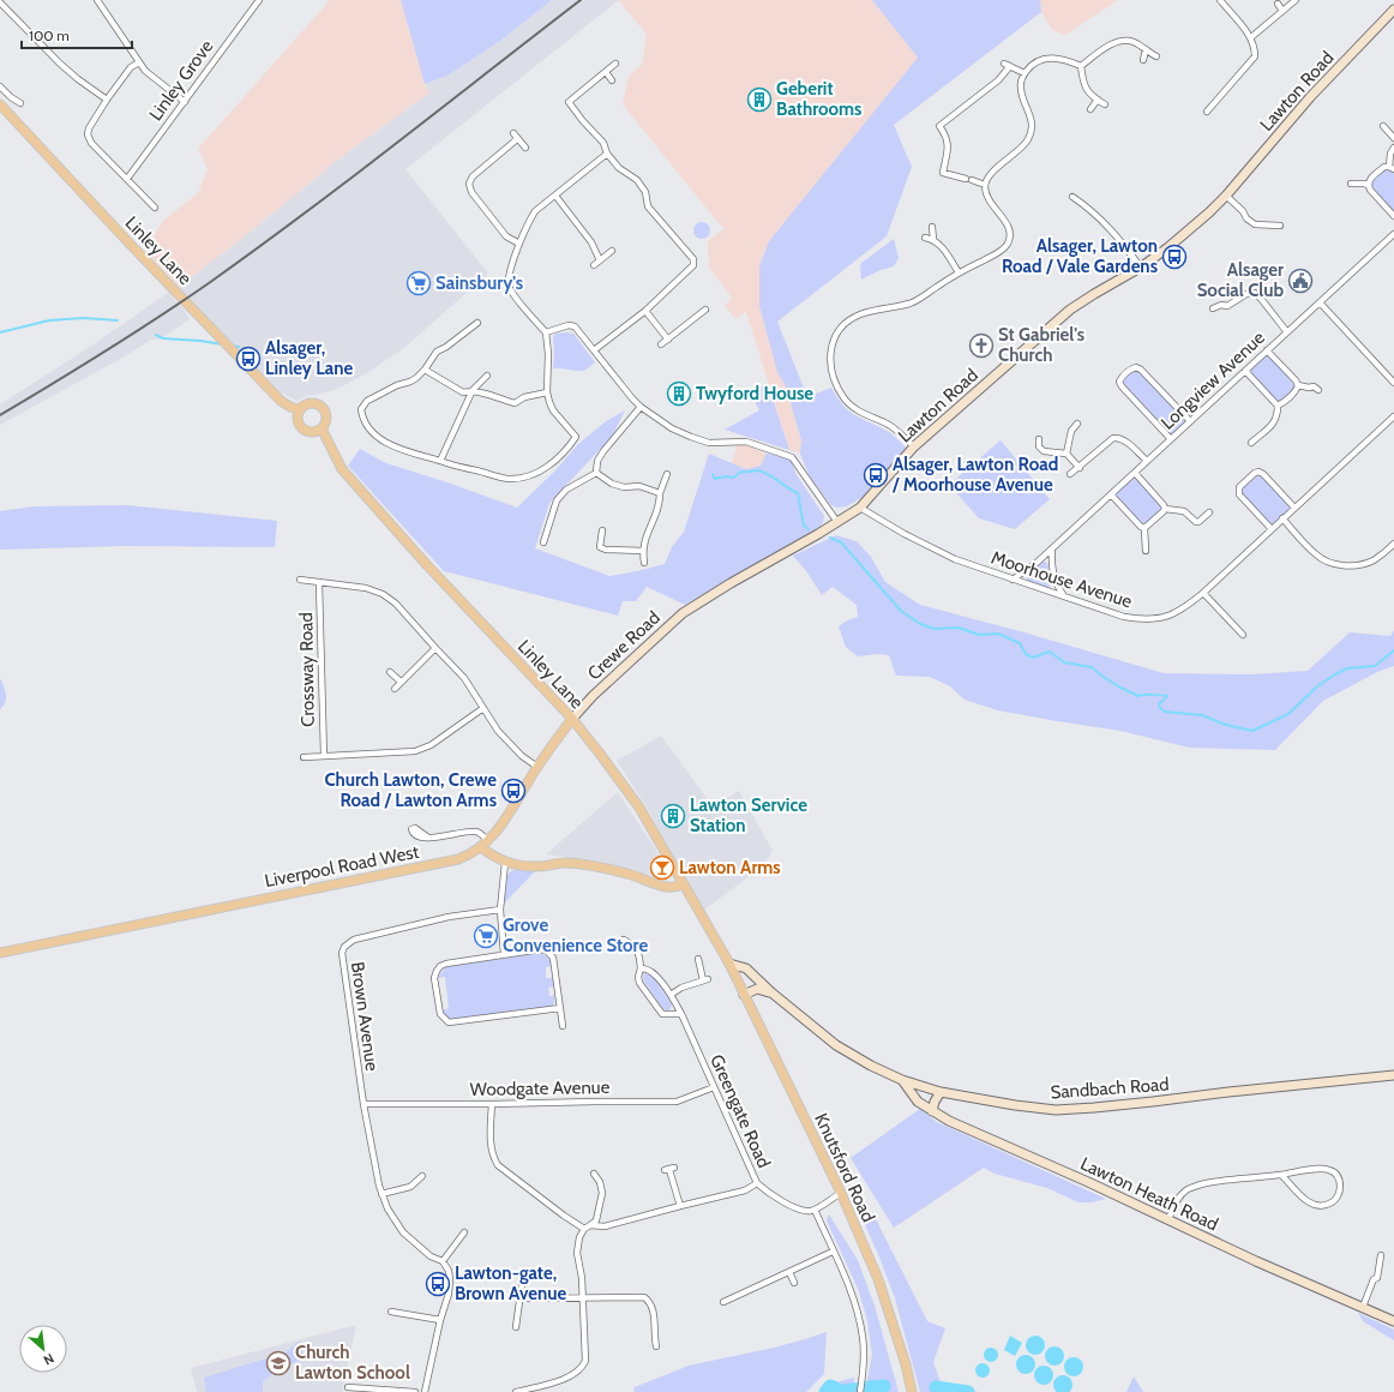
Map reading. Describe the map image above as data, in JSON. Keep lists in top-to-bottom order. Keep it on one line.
{"streets":{"main road":["Linley Lane","Crewe Road","Liverpool Road West","Knutsford Road"],"street":["Linley Grove","Lawton Road","Longview Avenue","Moorhouse Avenue","Crossway Road","Brown Avenue","Woodgate Avenue","Sandbach Road","Greengate Road","Lawton Heath Road"]},"crossings":[["Lawton Road","Moorhouse Avenue"],["Lawton Road","Crewe Road"],["Linley Lane","Crewe Road"],["Linley Lane","Sandbach Road"],["Linley Lane","Knutsford Road"],["Longview Avenue","Moorhouse Avenue"],["Crewe Road","Liverpool Road West"],["Brown Avenue","Woodgate Avenue"],["Woodgate Avenue","Greengate Road"],["Sandbach Road","Knutsford Road"],["Sandbach Road","Lawton Heath Road"]],"places":{"building":["Geberit Bathrooms","Twyford House","Lawton Service Station"],"bus stop":["Alsager, Lawton Road / Vale Gardens","Alsager, Linley Lane","Alsager, Lawton Road / Moorhouse Avenue","Church Lawton, Crewe Road / Lawton Arms","Lawton-gate, Brown Avenue"],"public building":["Alsager Social Club"],"supermarket":["Sainsbury's","Grove Convenience Store"],"church":["St Gabriel's Church"],"bar":["Lawton Arms"],"school or university":["Church Lawton School"]},"scale_bar":"100 m","north":"bottom right"}
